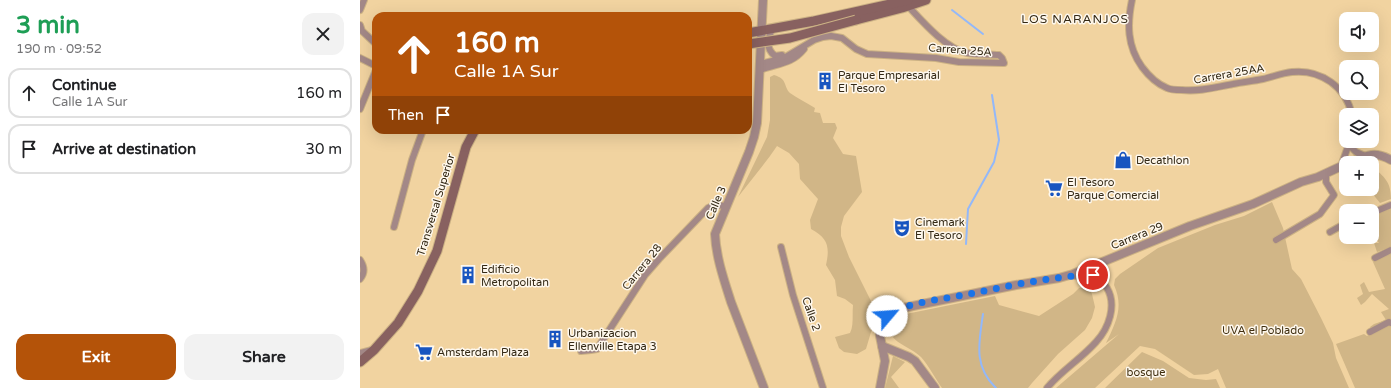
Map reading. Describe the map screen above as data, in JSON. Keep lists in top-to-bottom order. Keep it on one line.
{"streets":{"main road":["Transversal Superior"],"street":["Carrera 25A","Carrera 25AA","Calle 3","Carrera 29","Carrera 28","Calle 2"]},"crossings":[["Carrera 25A","Calle 3"],["Calle 3","Carrera 28"]],"districts":["LOS NARANJOS"],"parks":["UVA el Poblado","bosque"],"places":{"building":["Parque Empresarial El Tesoro","Edificio Metropolitan","Urbanizacion Ellenville Etapa 3"],"shop":["Decathlon"],"supermarket":["El Tesoro Parque Comercial","Amsterdam Plaza"],"theatre":["Cinemark El Tesoro"]},"page":{"heading":["3 min","190 m · 09:52"],"map_buttons":["+","−"],"turn":["160 m","Calle 1A Sur"],"list":[{"name":"Continue","note":"Calle 1A Sur","value":"160 m"},{"name":"Arrive at destination","value":"30 m"}],"then":"Then","buttons":["Exit","Share"]}}
